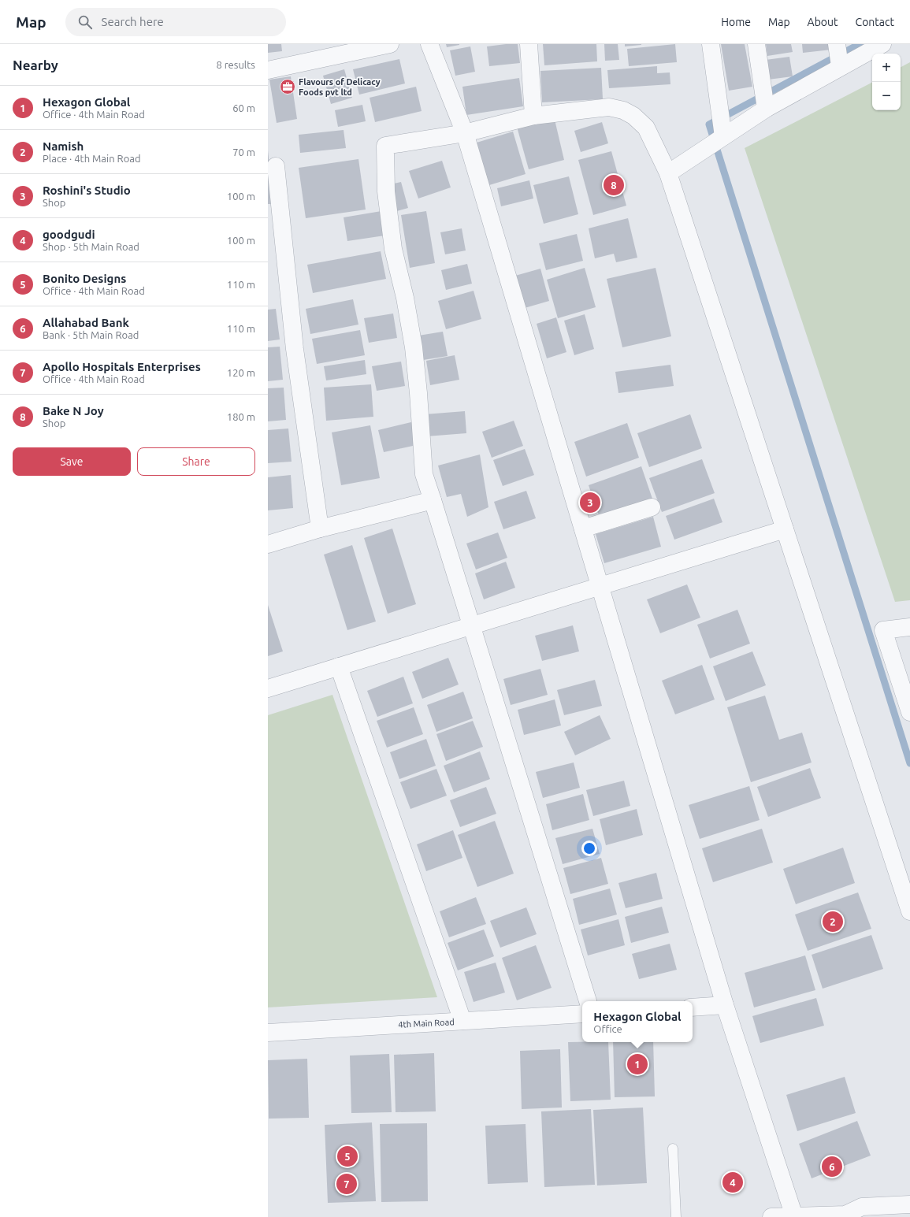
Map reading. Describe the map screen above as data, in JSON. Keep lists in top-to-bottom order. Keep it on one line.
{"streets":{"street":["4th Main Road"]},"places":{"office":["Flavours of Delicacy Foods pvt ltd"]},"page":{"header":"Map","search":"Search here","nav":["Home","Map","About","Contact"],"heading":["Nearby","8 results"],"map_buttons":["+","−"],"list":[{"mark":"1","name":"Hexagon Global","note":"Office · 4th Main Road","value":"60 m"},{"mark":"2","name":"Namish","note":"Place · 4th Main Road","value":"70 m"},{"mark":"3","name":"Roshini's Studio","note":"Shop","value":"100 m"},{"mark":"4","name":"goodgudi","note":"Shop · 5th Main Road","value":"100 m"},{"mark":"5","name":"Bonito Designs","note":"Office · 4th Main Road","value":"110 m"},{"mark":"6","name":"Allahabad Bank","note":"Bank · 5th Main Road","value":"110 m"},{"mark":"7","name":"Apollo Hospitals Enterprises","note":"Office · 4th Main Road","value":"120 m"},{"mark":"8","name":"Bake N Joy","note":"Shop","value":"180 m"}],"pins":["8","3","2","1","5","6","4","7"],"buttons":["Save","Share"],"popup":["Hexagon Global","Office"]}}
